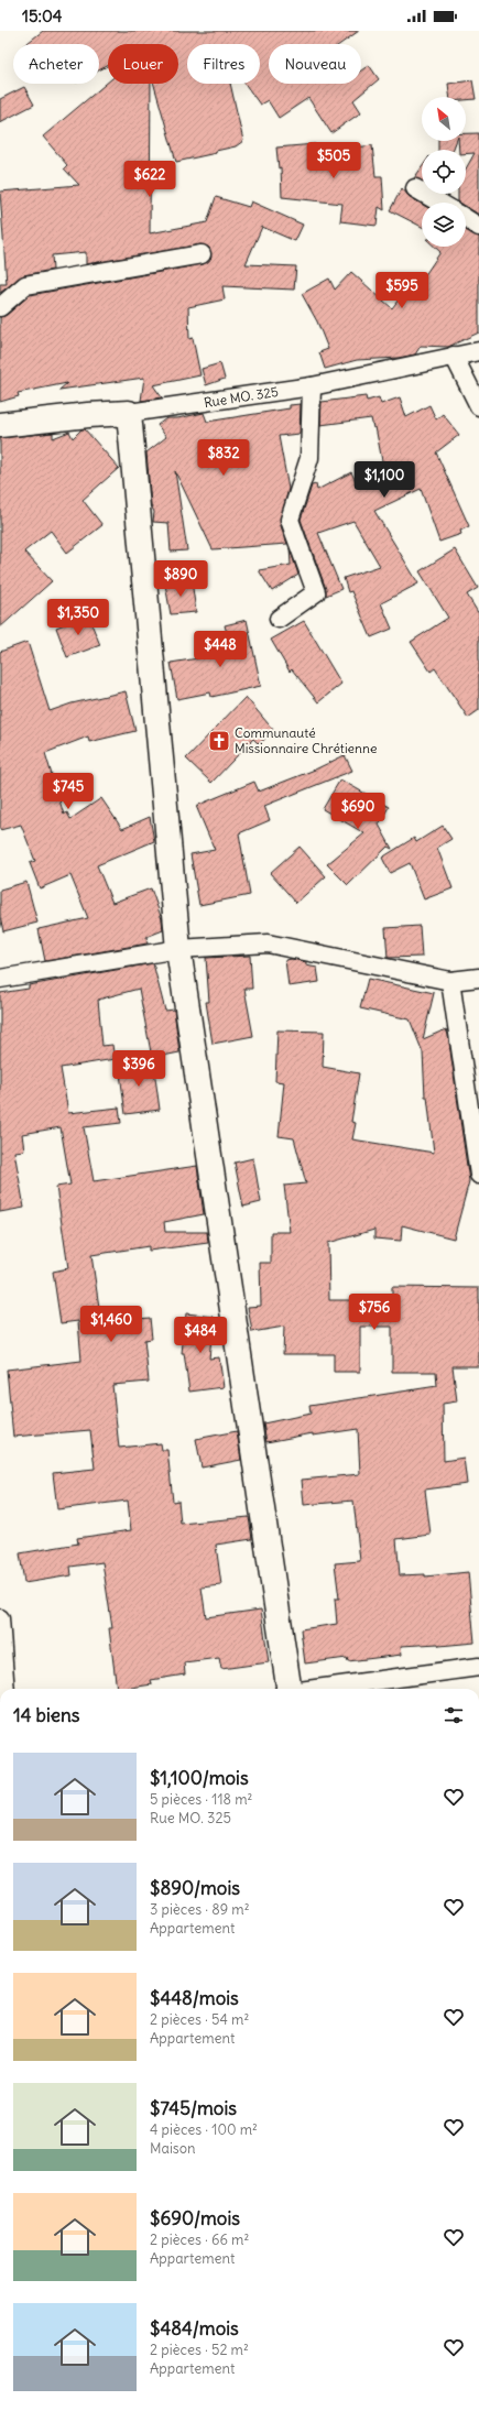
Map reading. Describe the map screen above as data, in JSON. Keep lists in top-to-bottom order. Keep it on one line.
{"streets":{"street":["Rue MO. 325"]},"places":{"church":["Communauté Missionnaire Chrétienne"]},"north":"top left","page":{"status":"15:04","chip":["Acheter","Louer","Filtres","Nouveau"],"price":["$505","$622","$595","$832","$1,100","$890","$1,350","$448","$745","$690","$396","$756","$1,460","$484"],"heading":"14 biens","list":[{"name":"$1,100/mois","note":"5 pièces · 118 m² · Rue MO. 325"},{"name":"$890/mois","note":"3 pièces · 89 m² · Appartement"},{"name":"$448/mois","note":"2 pièces · 54 m² · Appartement"},{"name":"$745/mois","note":"4 pièces · 100 m² · Maison"},{"name":"$690/mois","note":"2 pièces · 66 m² · Appartement"},{"name":"$484/mois","note":"2 pièces · 52 m² · Appartement"}]}}
